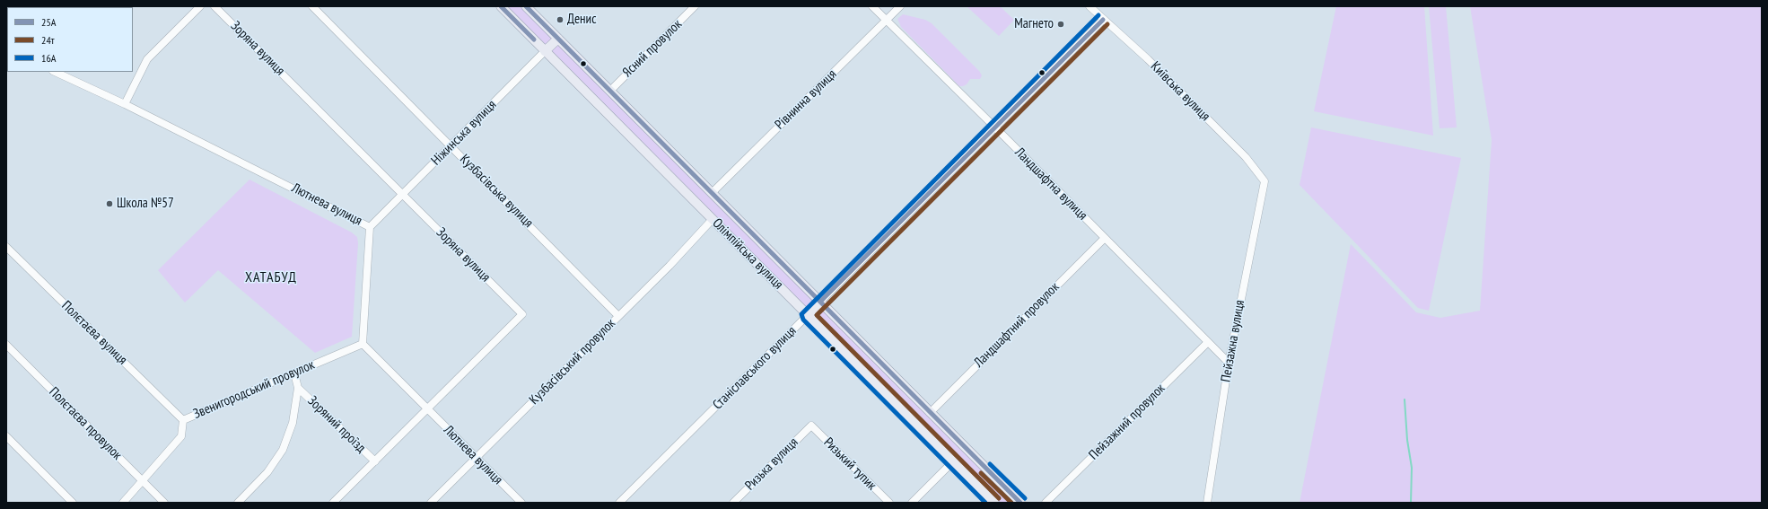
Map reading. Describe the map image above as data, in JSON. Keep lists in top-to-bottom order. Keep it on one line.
{"streets":{"main road":["Ніжинська вулиця","Олімпійська вулиця","Станіславського вулиця"],"street":["Зоряна вулиця","Ясний провулок","Київська вулиця","Рівнинна вулиця","Ландшафтна вулиця","Кузбасівська вулиця","Лютнева вулиця","Ландшафтний провулок","Полєтаєва вулиця","Пейзажна вулиця","Кузбасівський провулок","Звенигородський провулок","Пейзажний провулок","Полєтаєва провулок","Зоряний проїзд","Ризька вулиця","Ризький тупик"]},"crossings":[["Зоряна вулиця","Ніжинська вулиця"],["Зоряна вулиця","Лютнева вулиця"],["Зоряна вулиця","Зоряний проїзд"],["Ясний провулок","Олімпійська вулиця"],["Київська вулиця","Пейзажна вулиця"],["Київська вулиця","Станіславського вулиця"],["Рівнинна вулиця","Ландшафтна вулиця"],["Рівнинна вулиця","Олімпійська вулиця"],["Ніжинська вулиця","Кузбасівська вулиця"],["Ніжинська вулиця","Лютнева вулиця"],["Ніжинська вулиця","Олімпійська вулиця"],["Ландшафтна вулиця","Ландшафтний провулок"],["Ландшафтна вулиця","Пейзажна вулиця"],["Ландшафтна вулиця","Станіславського вулиця"],["Ландшафтна вулиця","Пейзажний провулок"],["Кузбасівська вулиця","Кузбасівський провулок"],["Лютнева вулиця","Кузбасівський провулок"],["Лютнева вулиця","Звенигородський провулок"],["Олімпійська вулиця","Ландшафтний провулок"],["Олімпійська вулиця","Кузбасівський провулок"],["Олімпійська вулиця","Станіславського вулиця"],["Полєтаєва вулиця","Звенигородський провулок"],["Звенигородський провулок","Полєтаєва провулок"],["Ризька вулиця","Ризький тупик"]],"districts":["ХАТАБУД"],"places":["Денис","Магнето","Школа №57"],"lines":["transit line 25А","transit line 16А","transit line 24т"],"legend":["25А","24т","16А"]}
